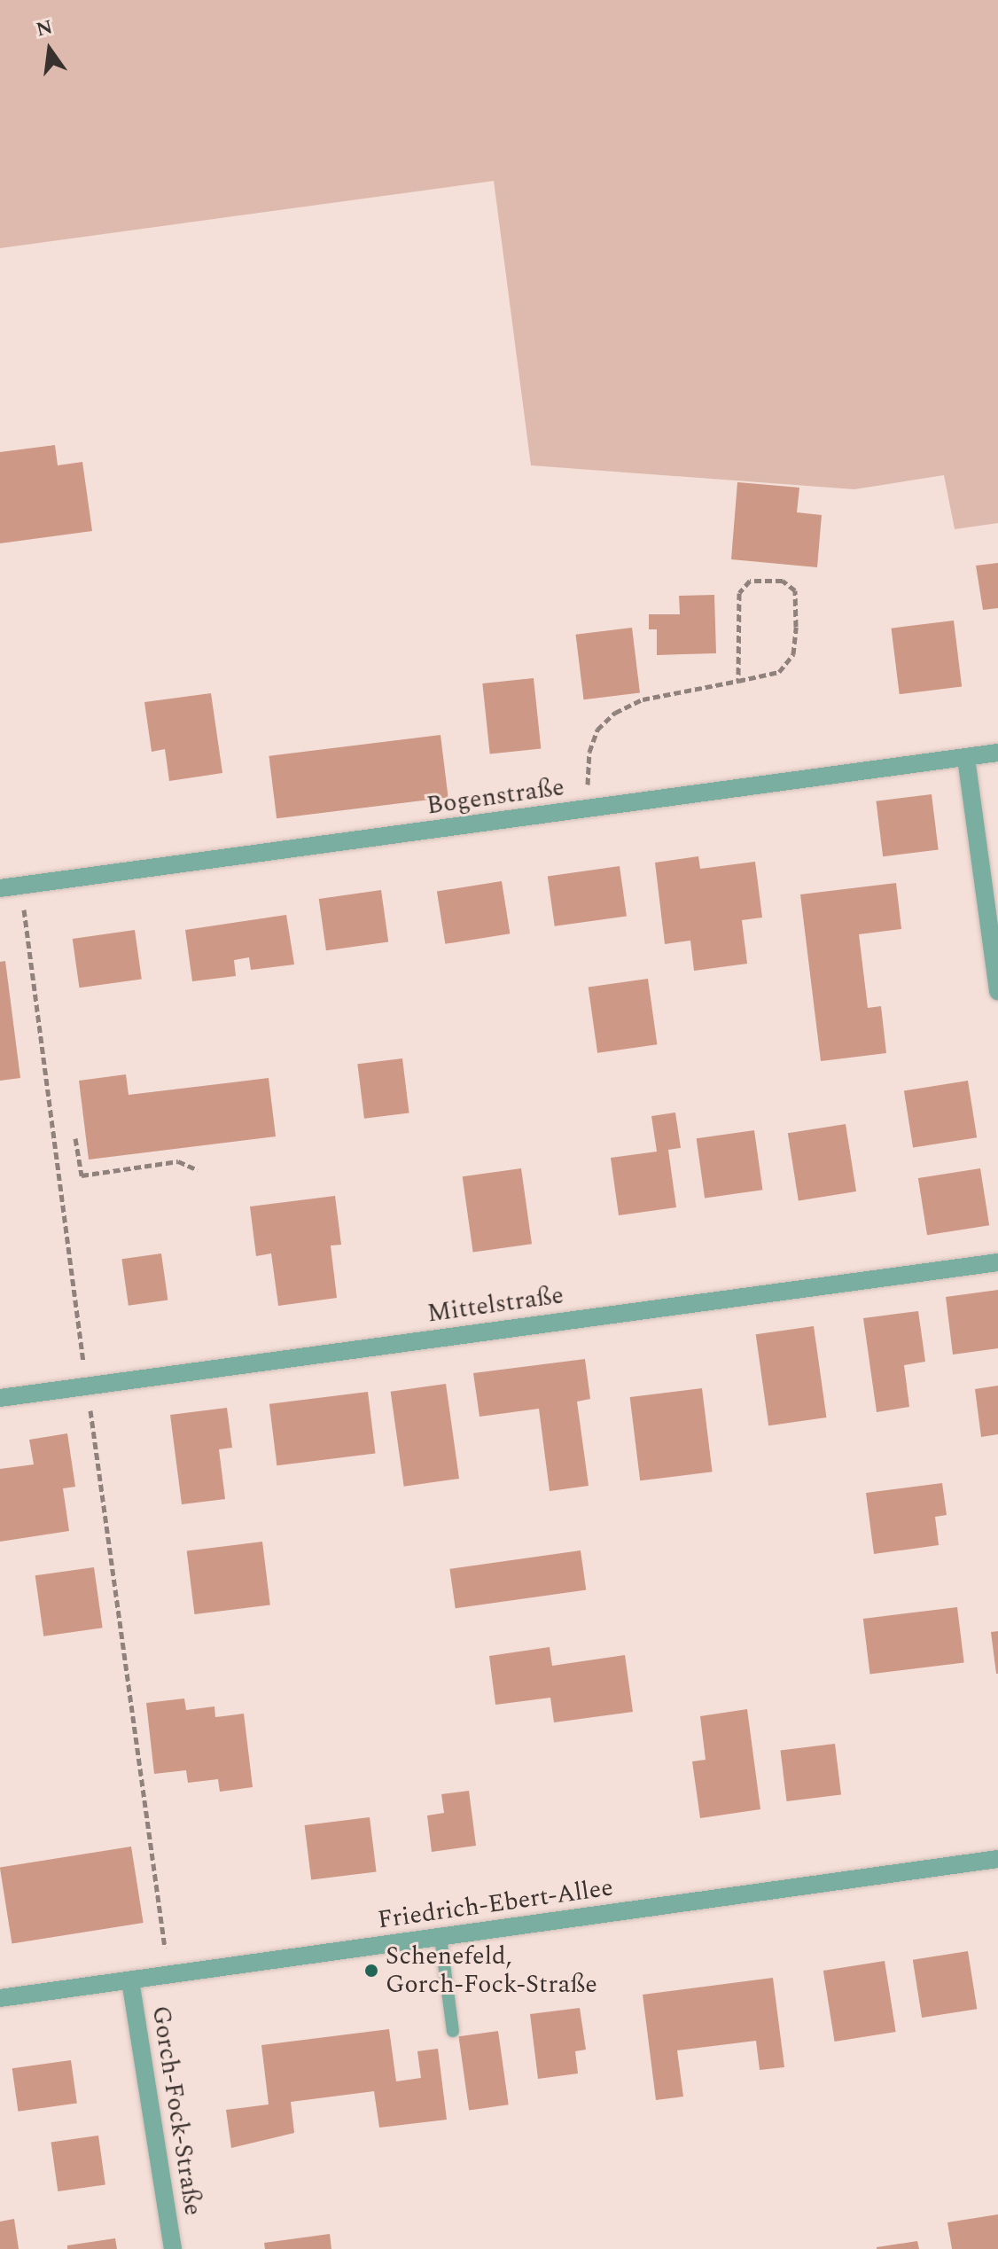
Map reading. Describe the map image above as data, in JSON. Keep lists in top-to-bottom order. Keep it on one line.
{"streets":{"street":["Bogenstraße","Mittelstraße","Friedrich-Ebert-Allee","Gorch-Fock-Straße"]},"crossings":[["Friedrich-Ebert-Allee","Gorch-Fock-Straße"]],"places":["Schenefeld, Gorch-Fock-Straße"],"north":"top"}
